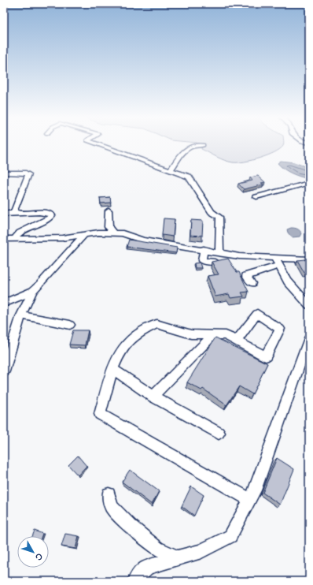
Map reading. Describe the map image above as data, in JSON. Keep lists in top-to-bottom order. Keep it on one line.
{"north":"bottom right"}
